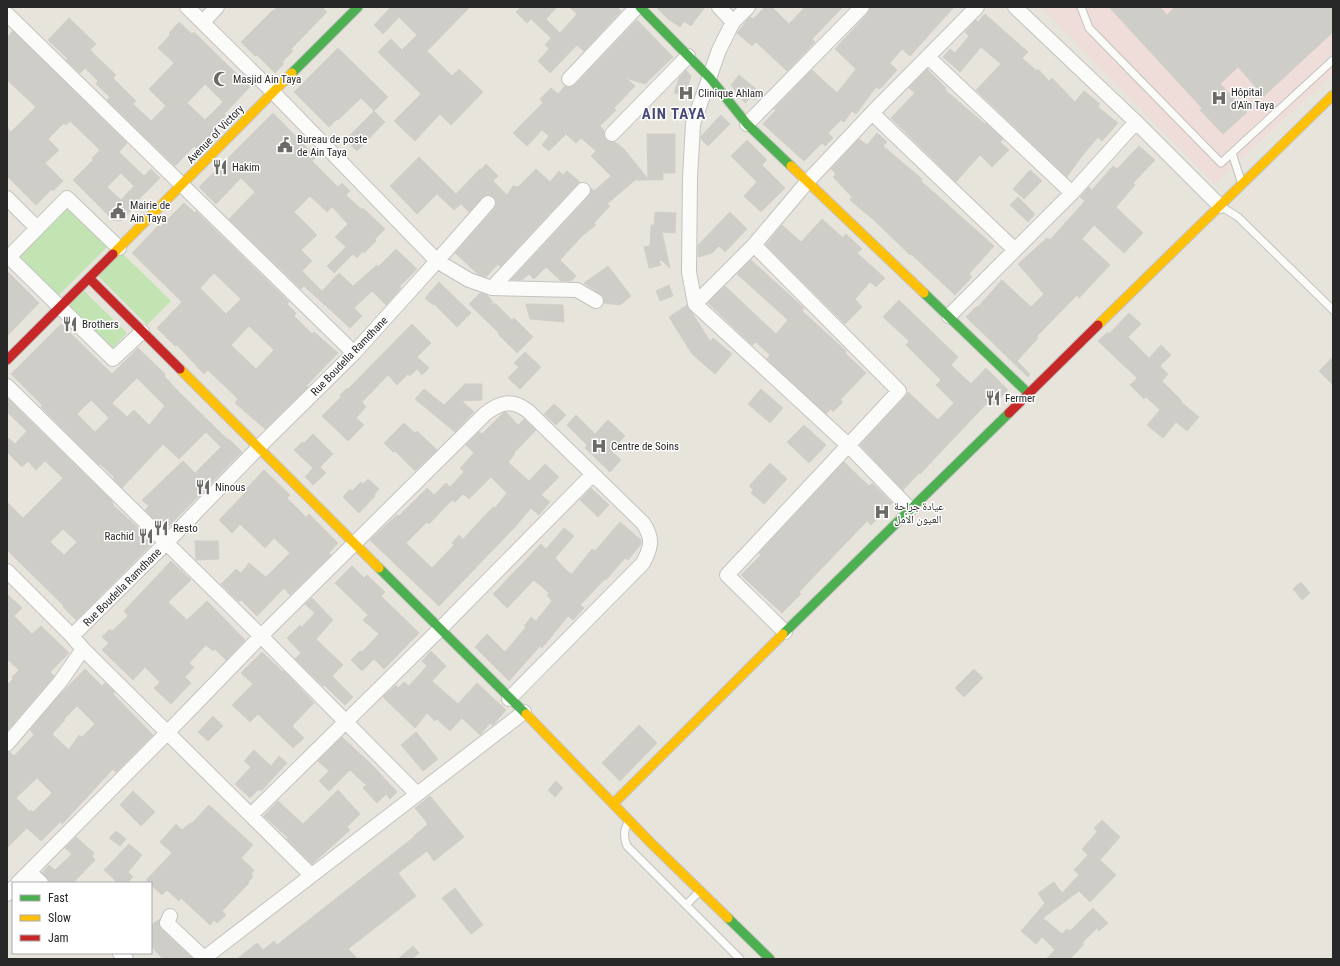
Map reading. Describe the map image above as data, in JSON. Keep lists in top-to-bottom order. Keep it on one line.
{"streets":{"main road":["Avenue of Victory"],"street":["Rue Boudella Ramdhane"]},"districts":["AIN TAYA"],"places":{"mosque":["Masjid Ain Taya"],"hospital":["Clinique Ahlam","Hôpital d'Aïn Taya","Centre de Soins","عيادة جراحة العيون الأمل"],"public building":["Bureau de poste de Ain Taya","Mairie de Ain Taya"],"restaurant":["Hakim","Brothers","Fermer","Ninous","Resto","Rachid"]},"legend":["Fast","Slow","Jam"]}
